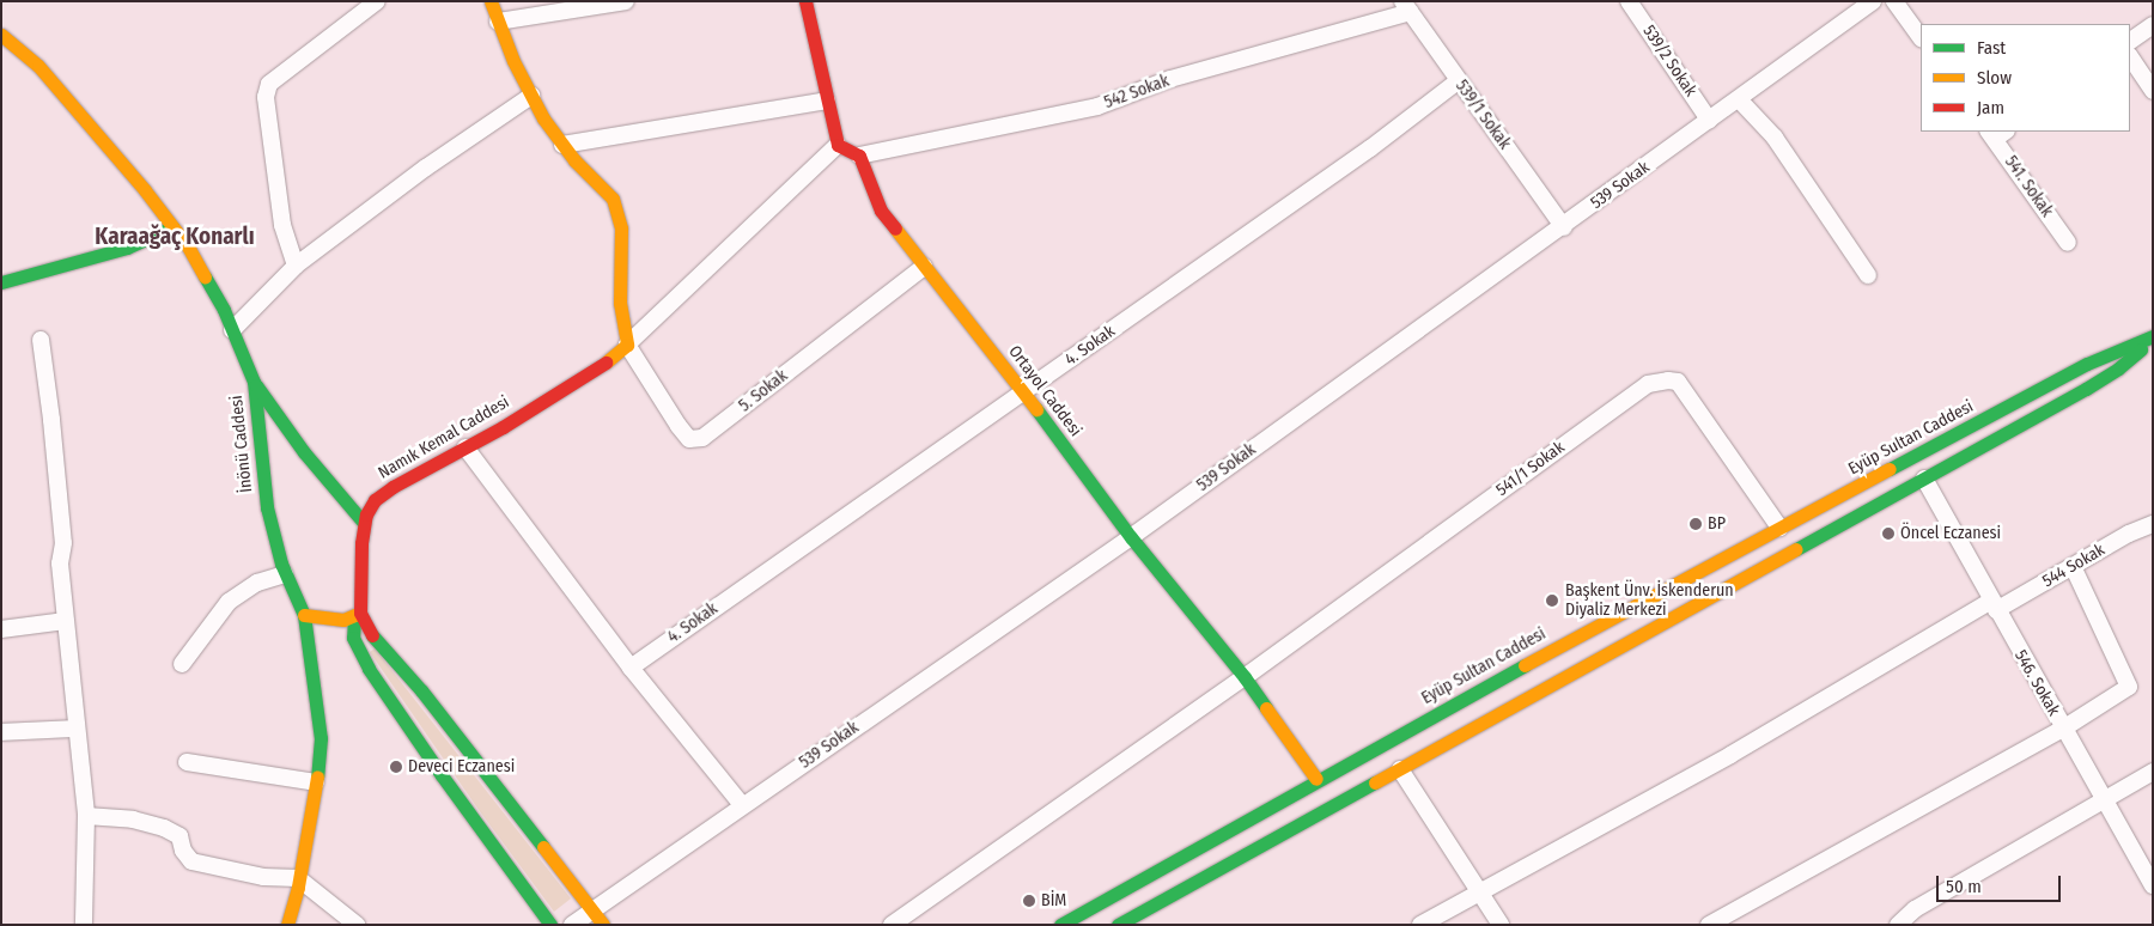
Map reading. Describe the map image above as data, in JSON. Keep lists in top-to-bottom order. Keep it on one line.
{"streets":{"street":["539/2 Sokak","542 Sokak","539/1 Sokak","539 Sokak","541. Sokak","4. Sokak","5. Sokak","Ortayol Caddesi","Namık Kemal Caddesi","Eyüp Sultan Caddesi","İnönü Caddesi","541/1 Sokak","544 Sokak","546. Sokak"]},"crossings":[["539/2 Sokak","539 Sokak"],["542 Sokak","539/1 Sokak"],["542 Sokak","Ortayol Caddesi"],["539/1 Sokak","539 Sokak"],["539/1 Sokak","4. Sokak"],["539 Sokak","Ortayol Caddesi"],["4. Sokak","Ortayol Caddesi"],["5. Sokak","Ortayol Caddesi"],["5. Sokak","Namık Kemal Caddesi"],["Ortayol Caddesi","Eyüp Sultan Caddesi"],["Ortayol Caddesi","541/1 Sokak"],["Eyüp Sultan Caddesi","541/1 Sokak"],["544 Sokak","546. Sokak"]],"districts":["Karaağaç Konarlı"],"places":["BP","Öncel Eczanesi","Başkent Ünv. İskenderun Diyaliz Merkezi","Deveci Eczanesi","BİM"],"legend":["Fast","Slow","Jam"],"scale_bar":"50 m"}
